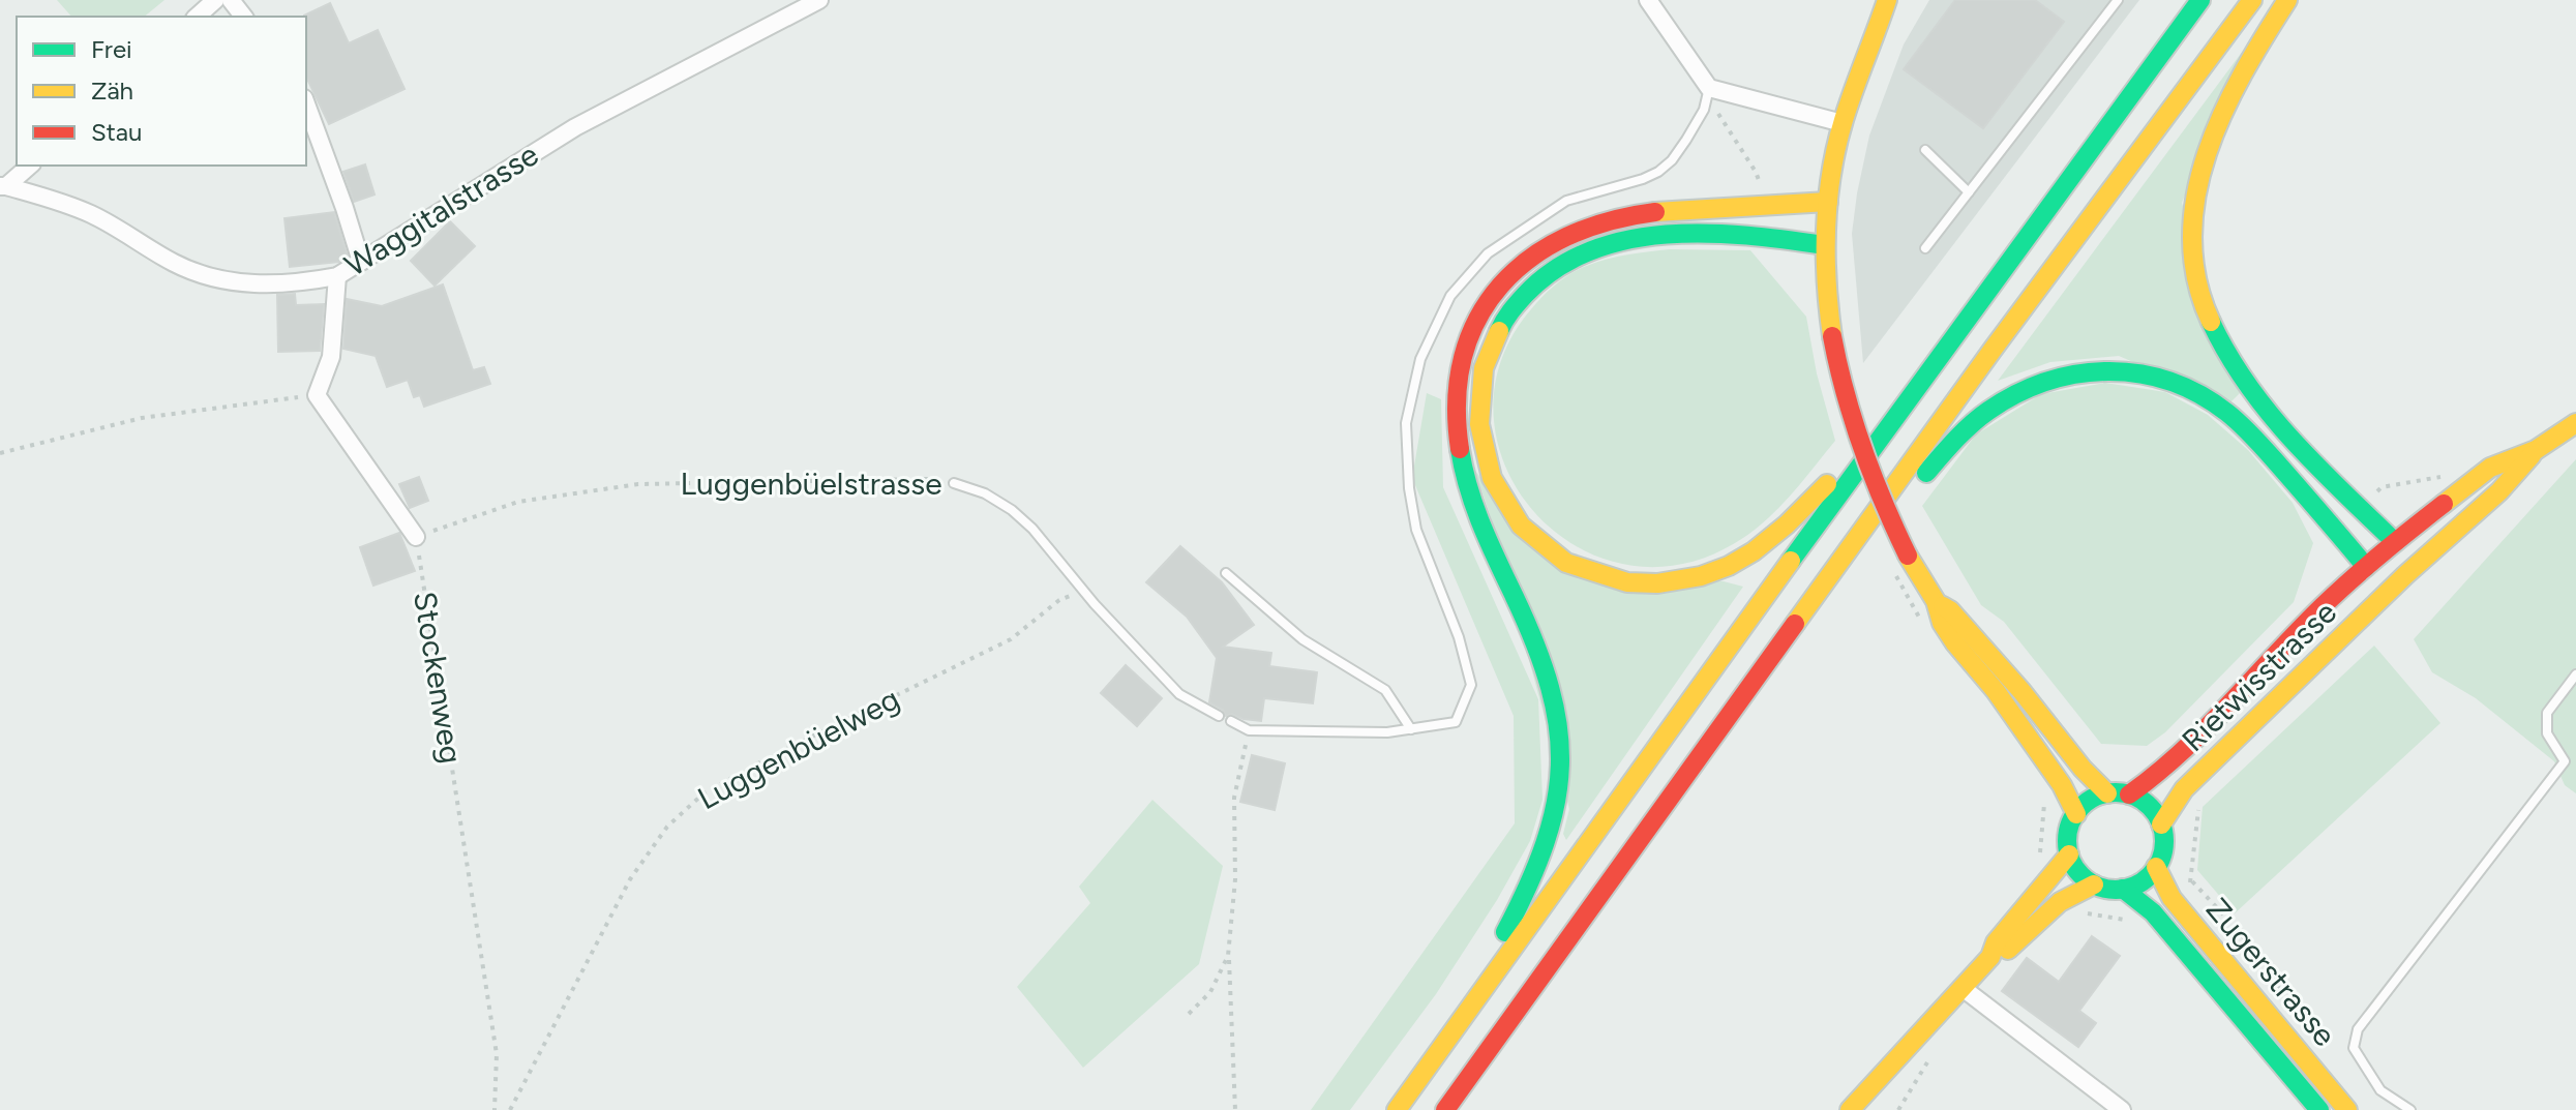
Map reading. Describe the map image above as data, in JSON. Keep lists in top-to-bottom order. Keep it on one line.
{"streets":{"main road":["Rietwisstrasse","Zugerstrasse"],"street":["Waggitalstrasse"],"lane":["Luggenbüelstrasse"],"path":["Stockenweg","Luggenbüelweg"]},"crossings":[["Luggenbüelstrasse","Stockenweg"],["Luggenbüelstrasse","Luggenbüelweg"],["Rietwisstrasse","Zugerstrasse"]],"legend":["Frei","Zäh","Stau"]}
